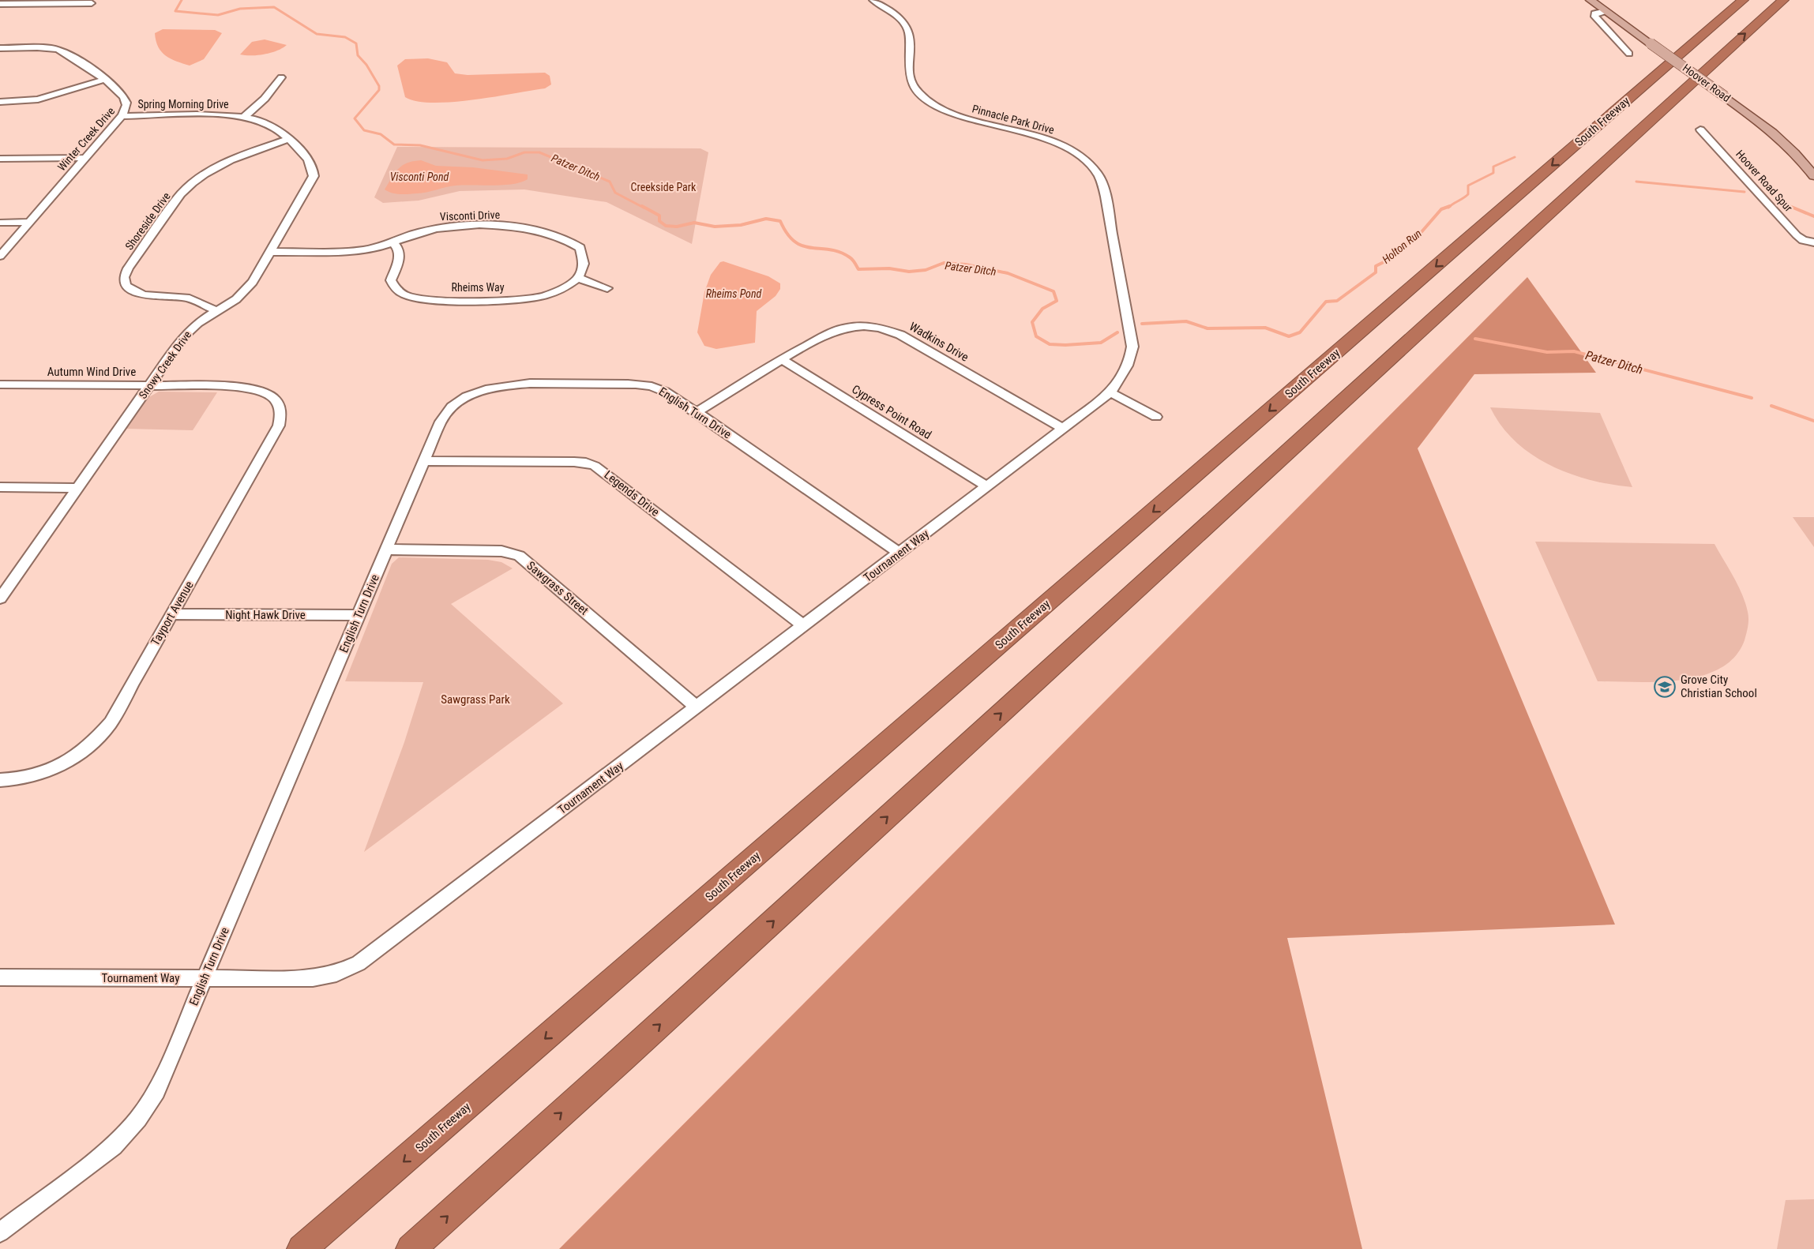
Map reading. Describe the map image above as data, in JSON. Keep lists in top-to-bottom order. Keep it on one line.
{"streets":{"highway":["South Freeway"],"main road":["Hoover Road"],"street":["Spring Morning Drive","Pinnacle Park Drive","Winter Creek Drive","Hoover Road Spur","Visconti Drive","Shoreside Drive","Rheims Way","Wadkins Drive","Snowy Creek Drive","Autumn Wind Drive","Cypress Point Road","English Turn Drive","Legends Drive","Tournament Way","Sawgrass Street","Tayport Avenue","Night Hawk Drive"]},"crossings":[["Spring Morning Drive","Winter Creek Drive"],["Spring Morning Drive","Snowy Creek Drive"],["Pinnacle Park Drive","Tournament Way"],["Visconti Drive","Rheims Way"],["Visconti Drive","Snowy Creek Drive"],["Shoreside Drive","Snowy Creek Drive"],["Wadkins Drive","Cypress Point Road"],["Wadkins Drive","English Turn Drive"],["Wadkins Drive","Tournament Way"],["Snowy Creek Drive","Autumn Wind Drive"],["Autumn Wind Drive","Tayport Avenue"],["Cypress Point Road","Tournament Way"],["English Turn Drive","Legends Drive"],["English Turn Drive","Tournament Way"],["English Turn Drive","Sawgrass Street"],["English Turn Drive","Night Hawk Drive"],["Legends Drive","Tournament Way"],["Tournament Way","Sawgrass Street"],["Tayport Avenue","Night Hawk Drive"]],"water":["Patzer Ditch","Visconti Pond","Holton Run","Rheims Pond"],"parks":["Creekside Park","Sawgrass Park"],"places":{"school or university":["Grove City Christian School"]}}
